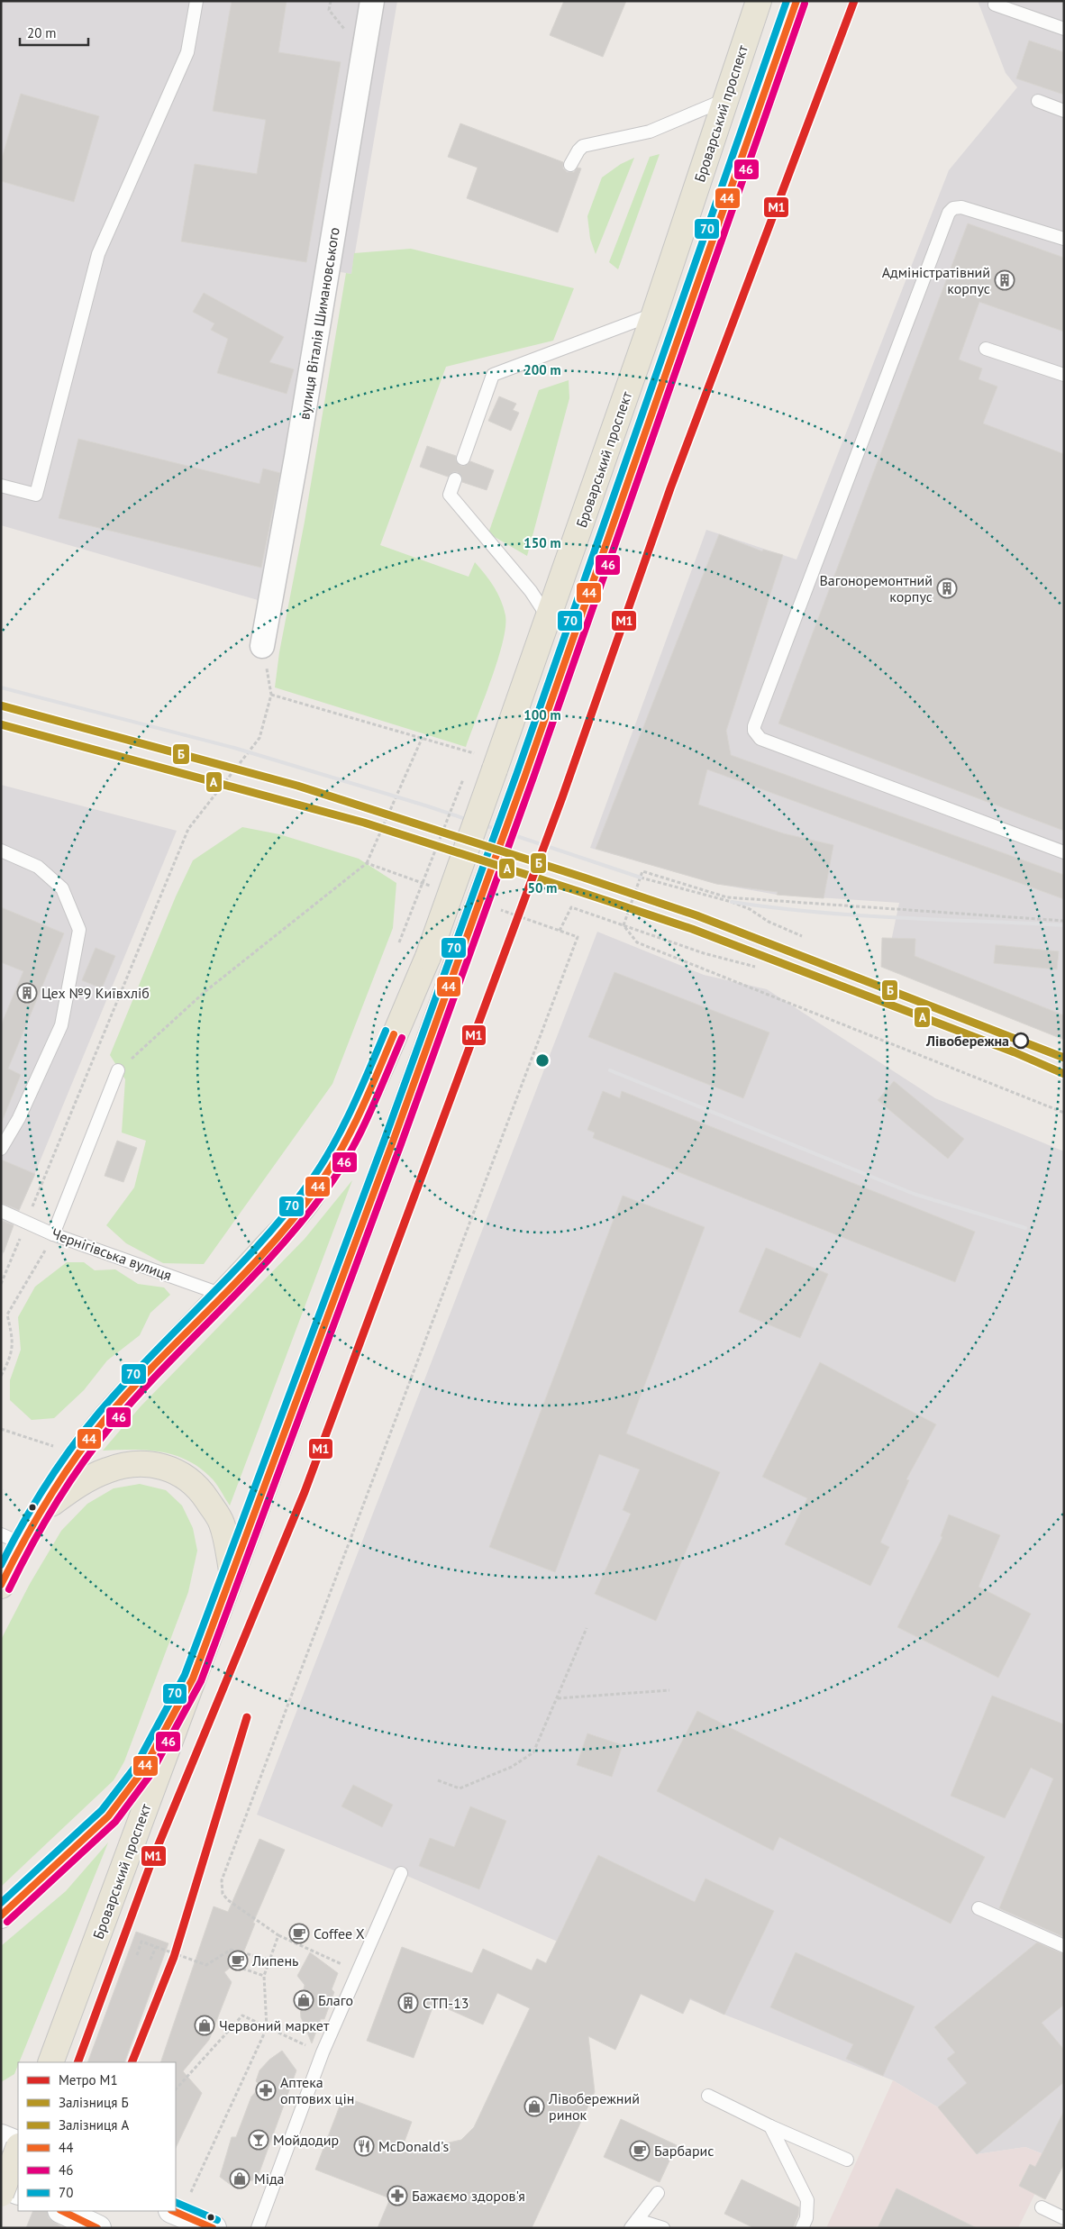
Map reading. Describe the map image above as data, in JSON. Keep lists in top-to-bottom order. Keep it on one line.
{"streets":{"main road":["Броварський проспект"],"street":["вулиця Віталія Шимановського"],"lane":["Чернігівська вулиця"]},"crossings":[["Броварський проспект","Чернігівська вулиця"]],"places":{"building":["Адміністратівний корпус","Вагоноремонтний корпус","Цех №9 Київхліб","СТП-13"],"other":["Лівобережна"],"cafe":["Coffee X","Липень","Барбарис"],"shop":["Благо","Червоний маркет","Лівобережний ринок","Міда"],"pharmacy":["Аптека оптових цін","Бажаємо здоров'я"],"bar":["Мойдодир"],"restaurant":["McDonald's"]},"lines":["metro line M1","transit line 44","transit line 70","transit line 46","rail line Б","rail line A"],"legend":["Метро M1","Залізниця Б","Залізниця A","44","46","70"],"scale_bar":"20 m","rings":["200 m","150 m","100 m","50 m"]}
